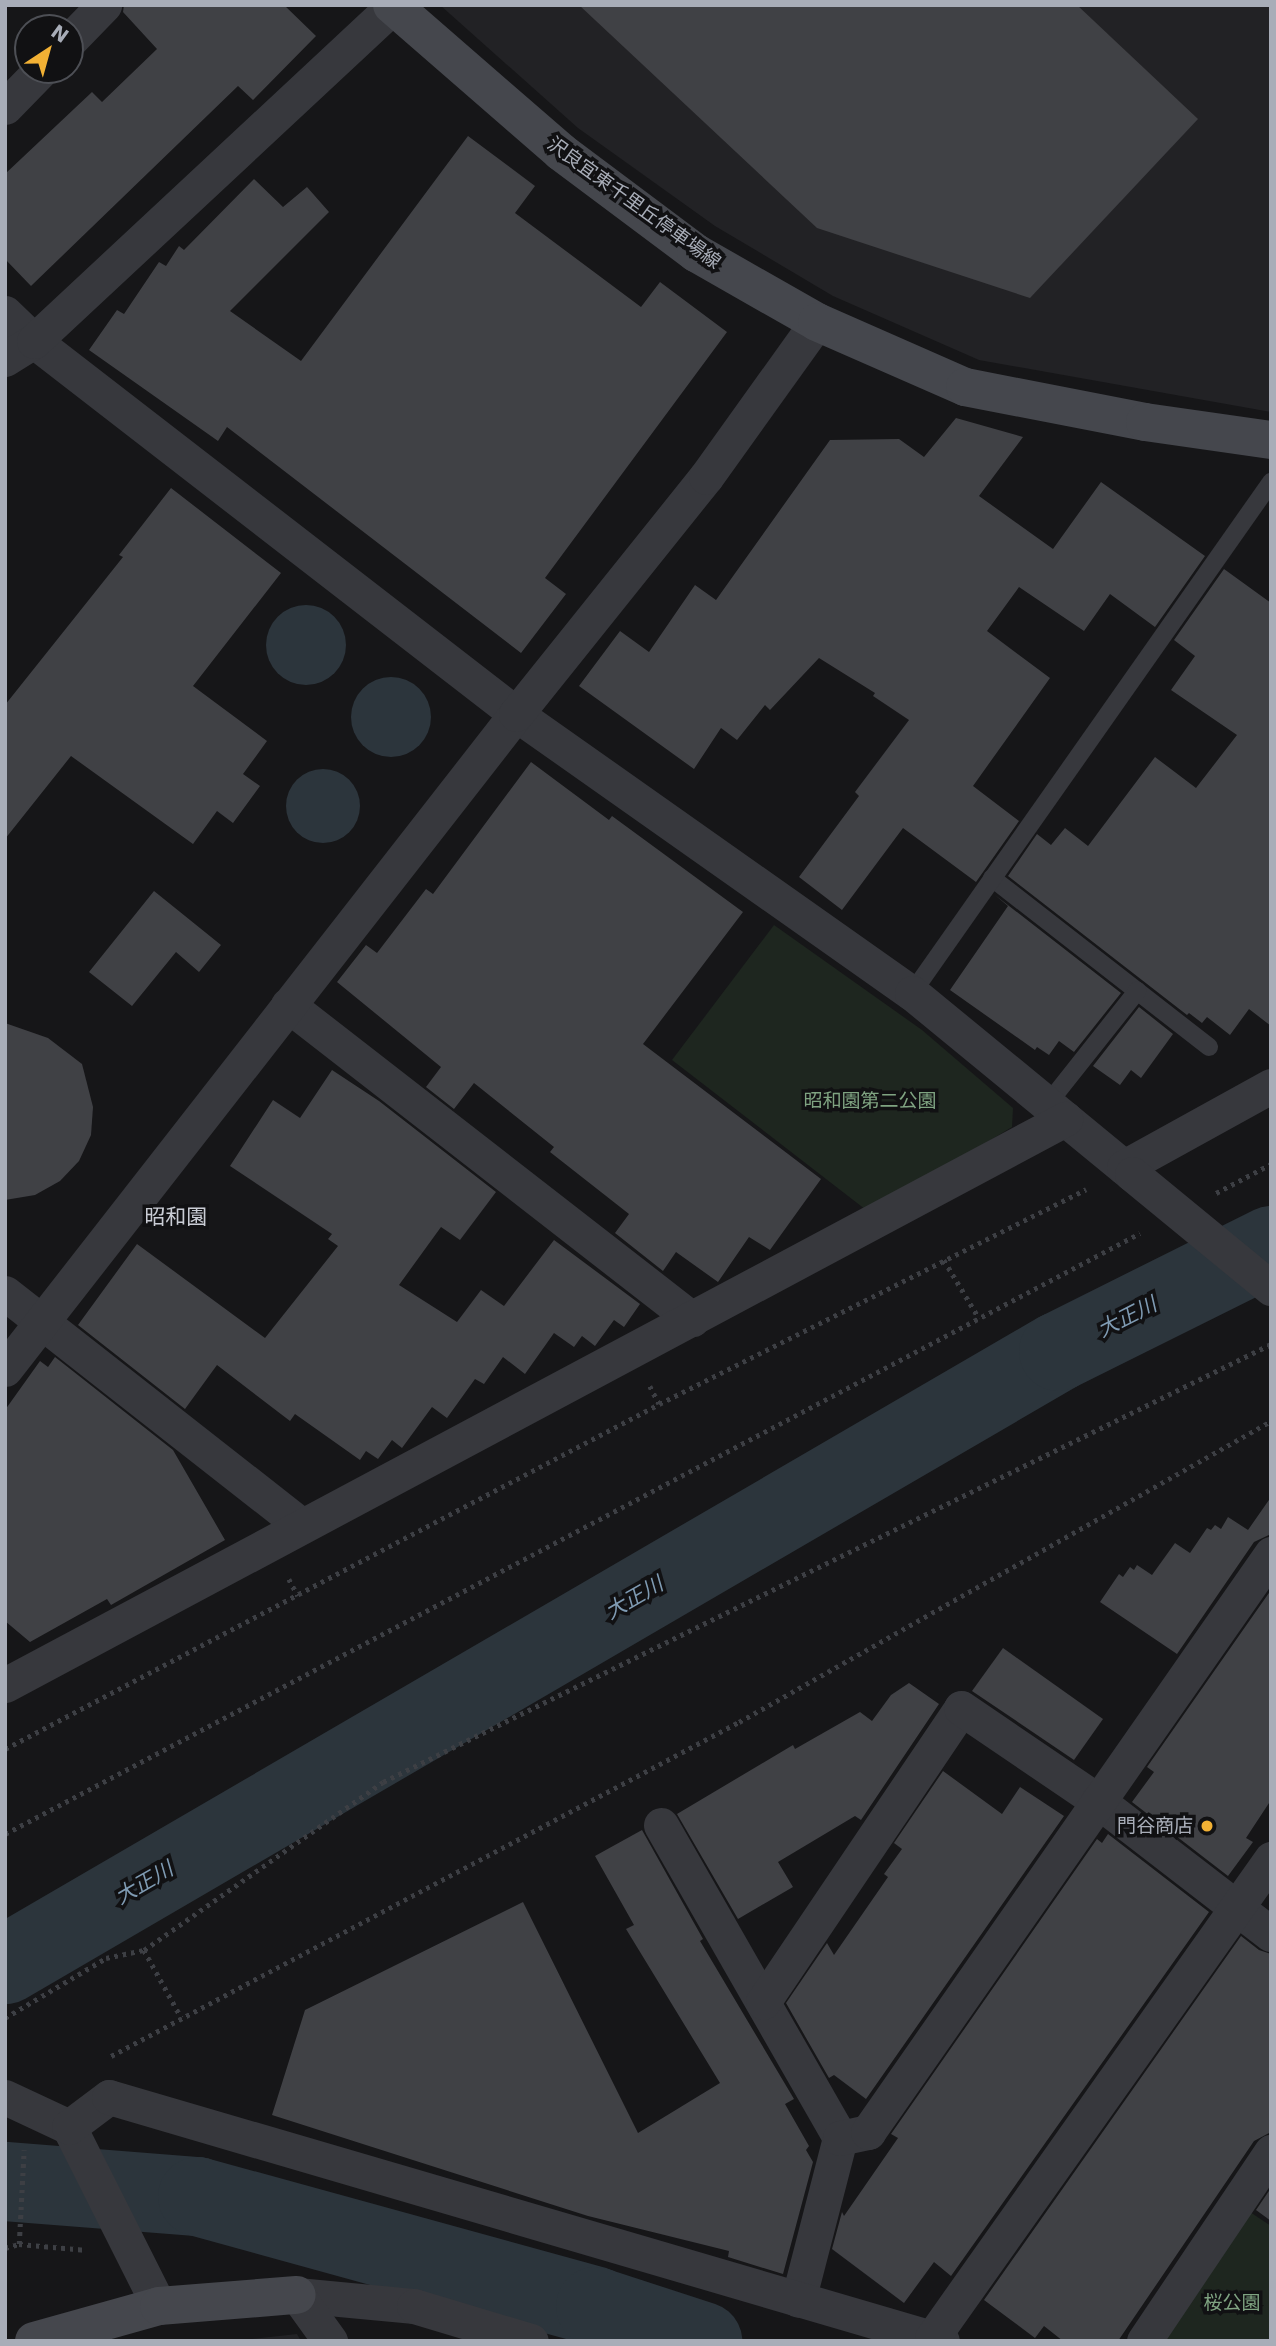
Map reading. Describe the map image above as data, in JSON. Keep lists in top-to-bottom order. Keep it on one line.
{"streets":{"main road":["沢良宜東千里丘停車場線"]},"districts":["昭和園"],"water":["大正川"],"parks":["昭和園第二公園","桜公園"],"places":["門谷商店"],"north":"top right"}
